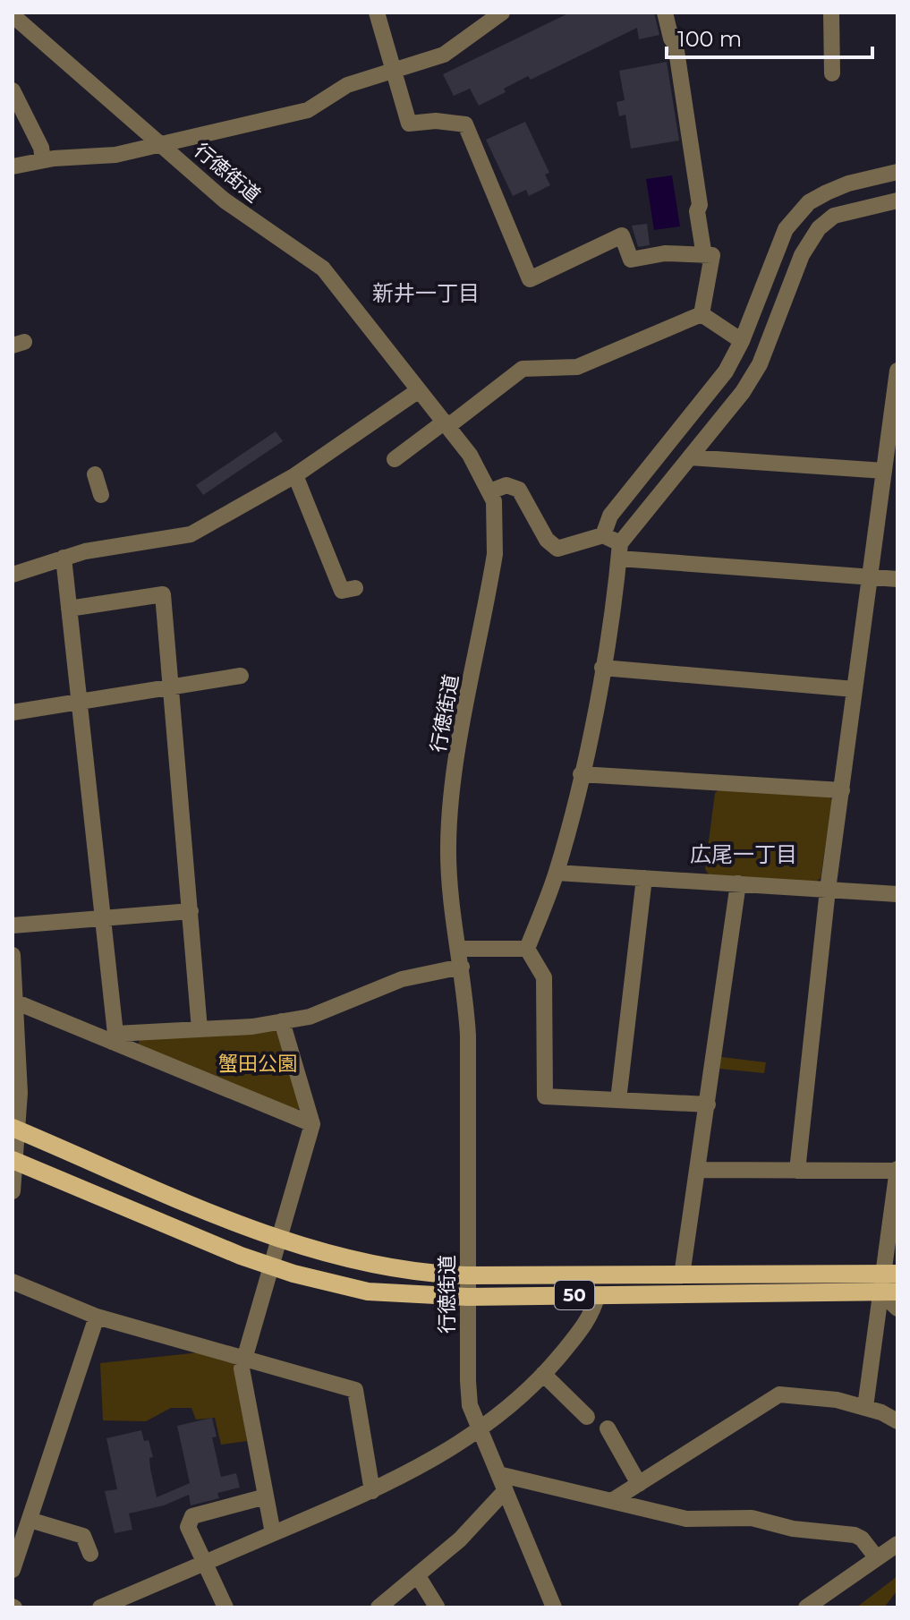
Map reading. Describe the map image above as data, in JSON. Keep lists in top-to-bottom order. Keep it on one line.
{"streets":{"main road":["50"],"street":["行徳街道"]},"crossings":[["行徳街道","50"]],"districts":["新井一丁目","広尾一丁目"],"parks":["蟹田公園"],"scale_bar":"100 m"}
